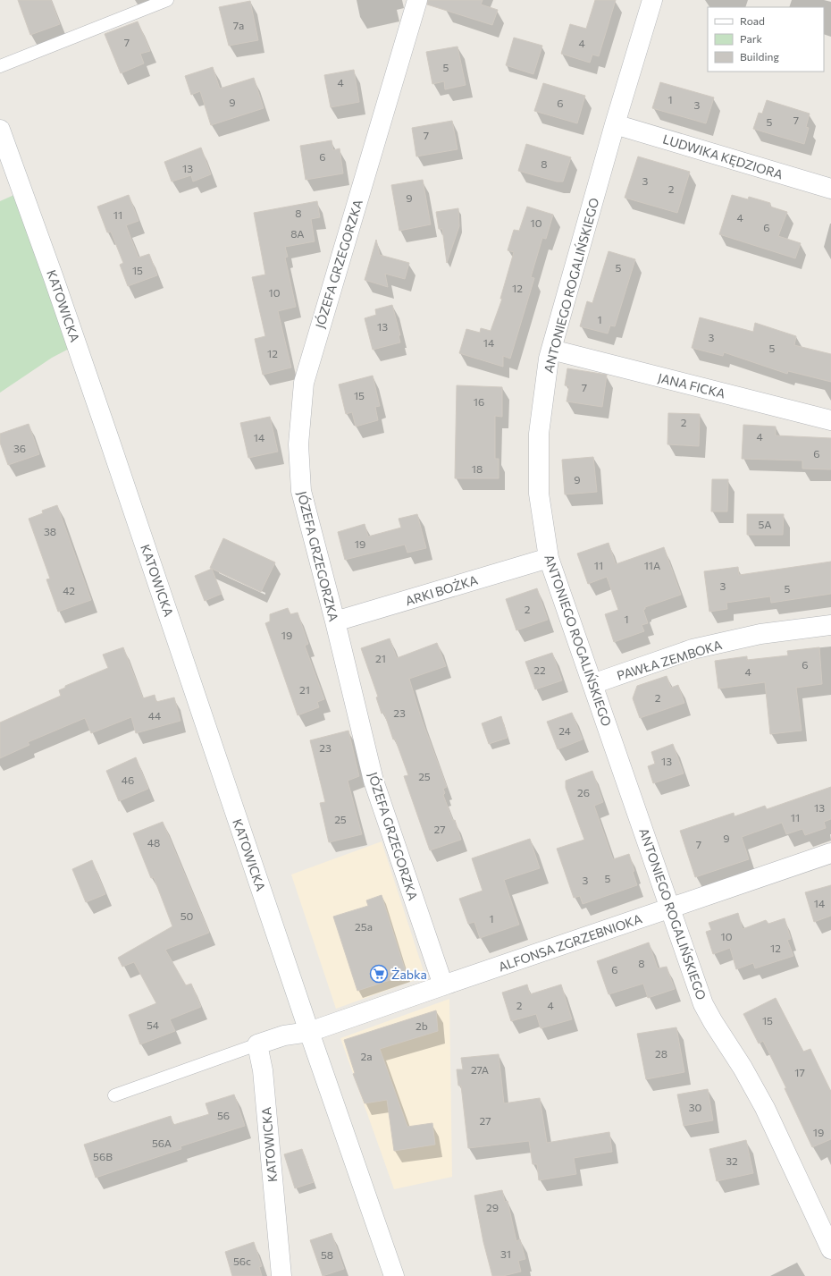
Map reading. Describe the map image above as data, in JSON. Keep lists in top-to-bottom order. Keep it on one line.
{"streets":{"street":["LUDWIKA KĘDZIORA","JÓZEFA GRZEGORZKA","ANTONIEGO ROGALIŃSKIEGO","KATOWICKA","JANA FICKA","ARKI BOŻKA","PAWŁA ZEMBOKA","ALFONSA ZGRZEBNIOKA"]},"crossings":[["LUDWIKA KĘDZIORA","ANTONIEGO ROGALIŃSKIEGO"],["JÓZEFA GRZEGORZKA","ARKI BOŻKA"],["JÓZEFA GRZEGORZKA","ALFONSA ZGRZEBNIOKA"],["ANTONIEGO ROGALIŃSKIEGO","JANA FICKA"],["ANTONIEGO ROGALIŃSKIEGO","ARKI BOŻKA"],["ANTONIEGO ROGALIŃSKIEGO","PAWŁA ZEMBOKA"],["ANTONIEGO ROGALIŃSKIEGO","ALFONSA ZGRZEBNIOKA"],["KATOWICKA","ALFONSA ZGRZEBNIOKA"]],"places":{"supermarket":["Żabka"]},"house_numbers":["7a","7","4","5","4","1","9","6","3","7","5","7","6","8","13","3","2","9","8","11","4","10","6","8A","5","15","12","10","1","13","3","14","5","12","7","15","16","2","4","14","36","6","18","9","5A","38","19","11","11A","3","5","42","2","1","19","21","6","22","4","21","2","23","44","24","23","13","25","46","26","13","11","25","27","9","48","7","5","3","14","50","1","25a","10","12","8","6","2","4","15","54","2b","28","2a","27A","17","30","56","27","19","56A","56B","32","29","31","58","56c"],"legend":["Road","Park","Building"]}
